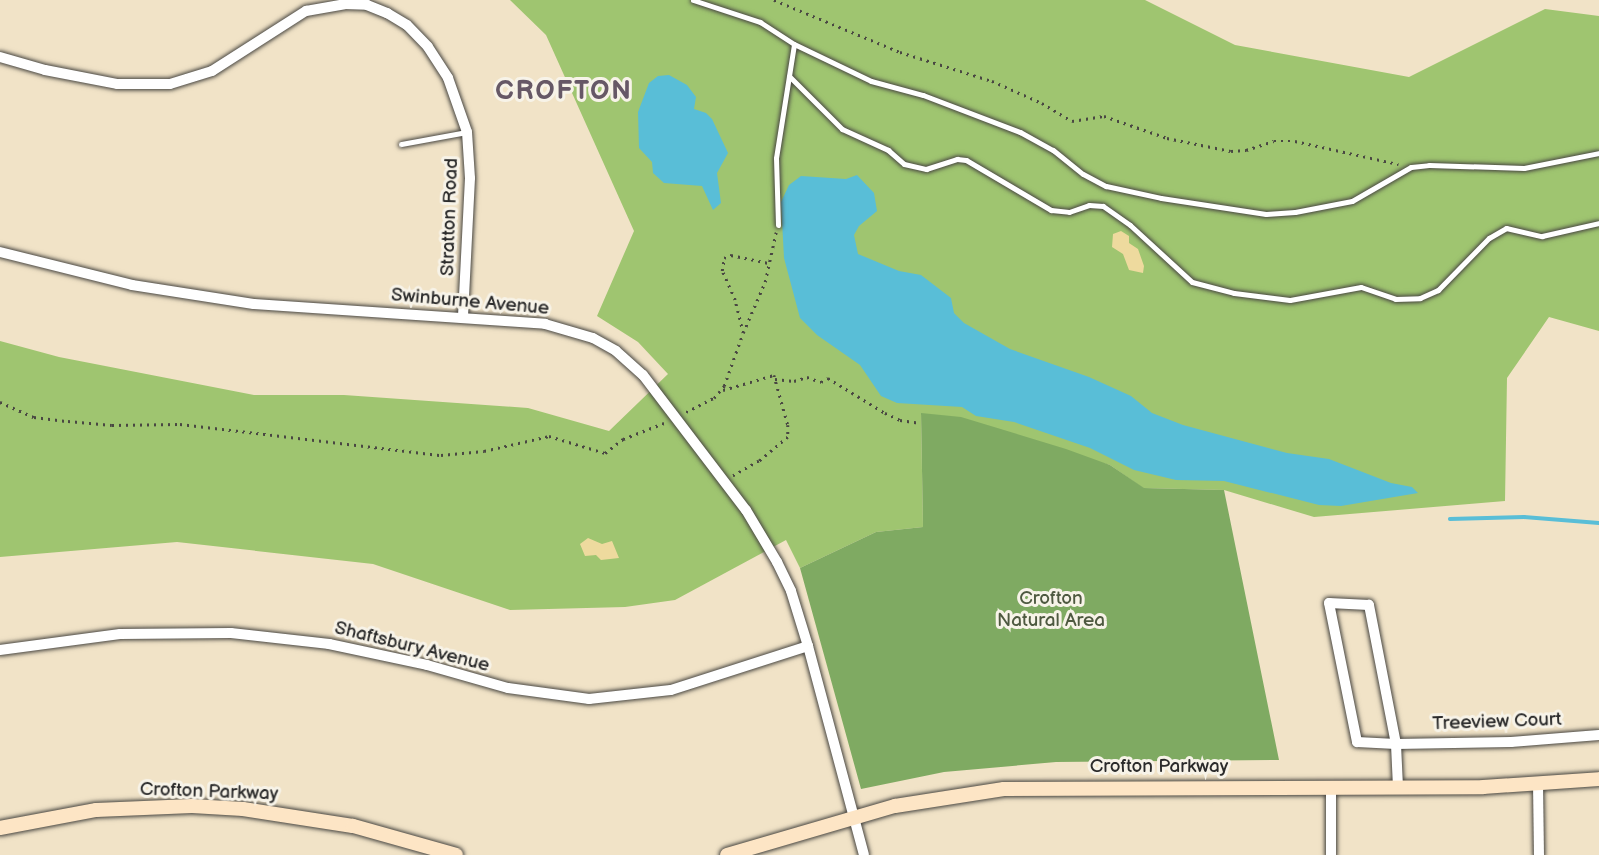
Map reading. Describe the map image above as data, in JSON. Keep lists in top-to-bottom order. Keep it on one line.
{"streets":{"street":["Stratton Road","Swinburne Avenue","Shaftsbury Avenue","Treeview Court","Crofton Parkway"]},"crossings":[["Stratton Road","Swinburne Avenue"],["Swinburne Avenue","Shaftsbury Avenue"],["Swinburne Avenue","Crofton Parkway"]],"districts":["CROFTON"],"parks":["Crofton Natural Area"]}
